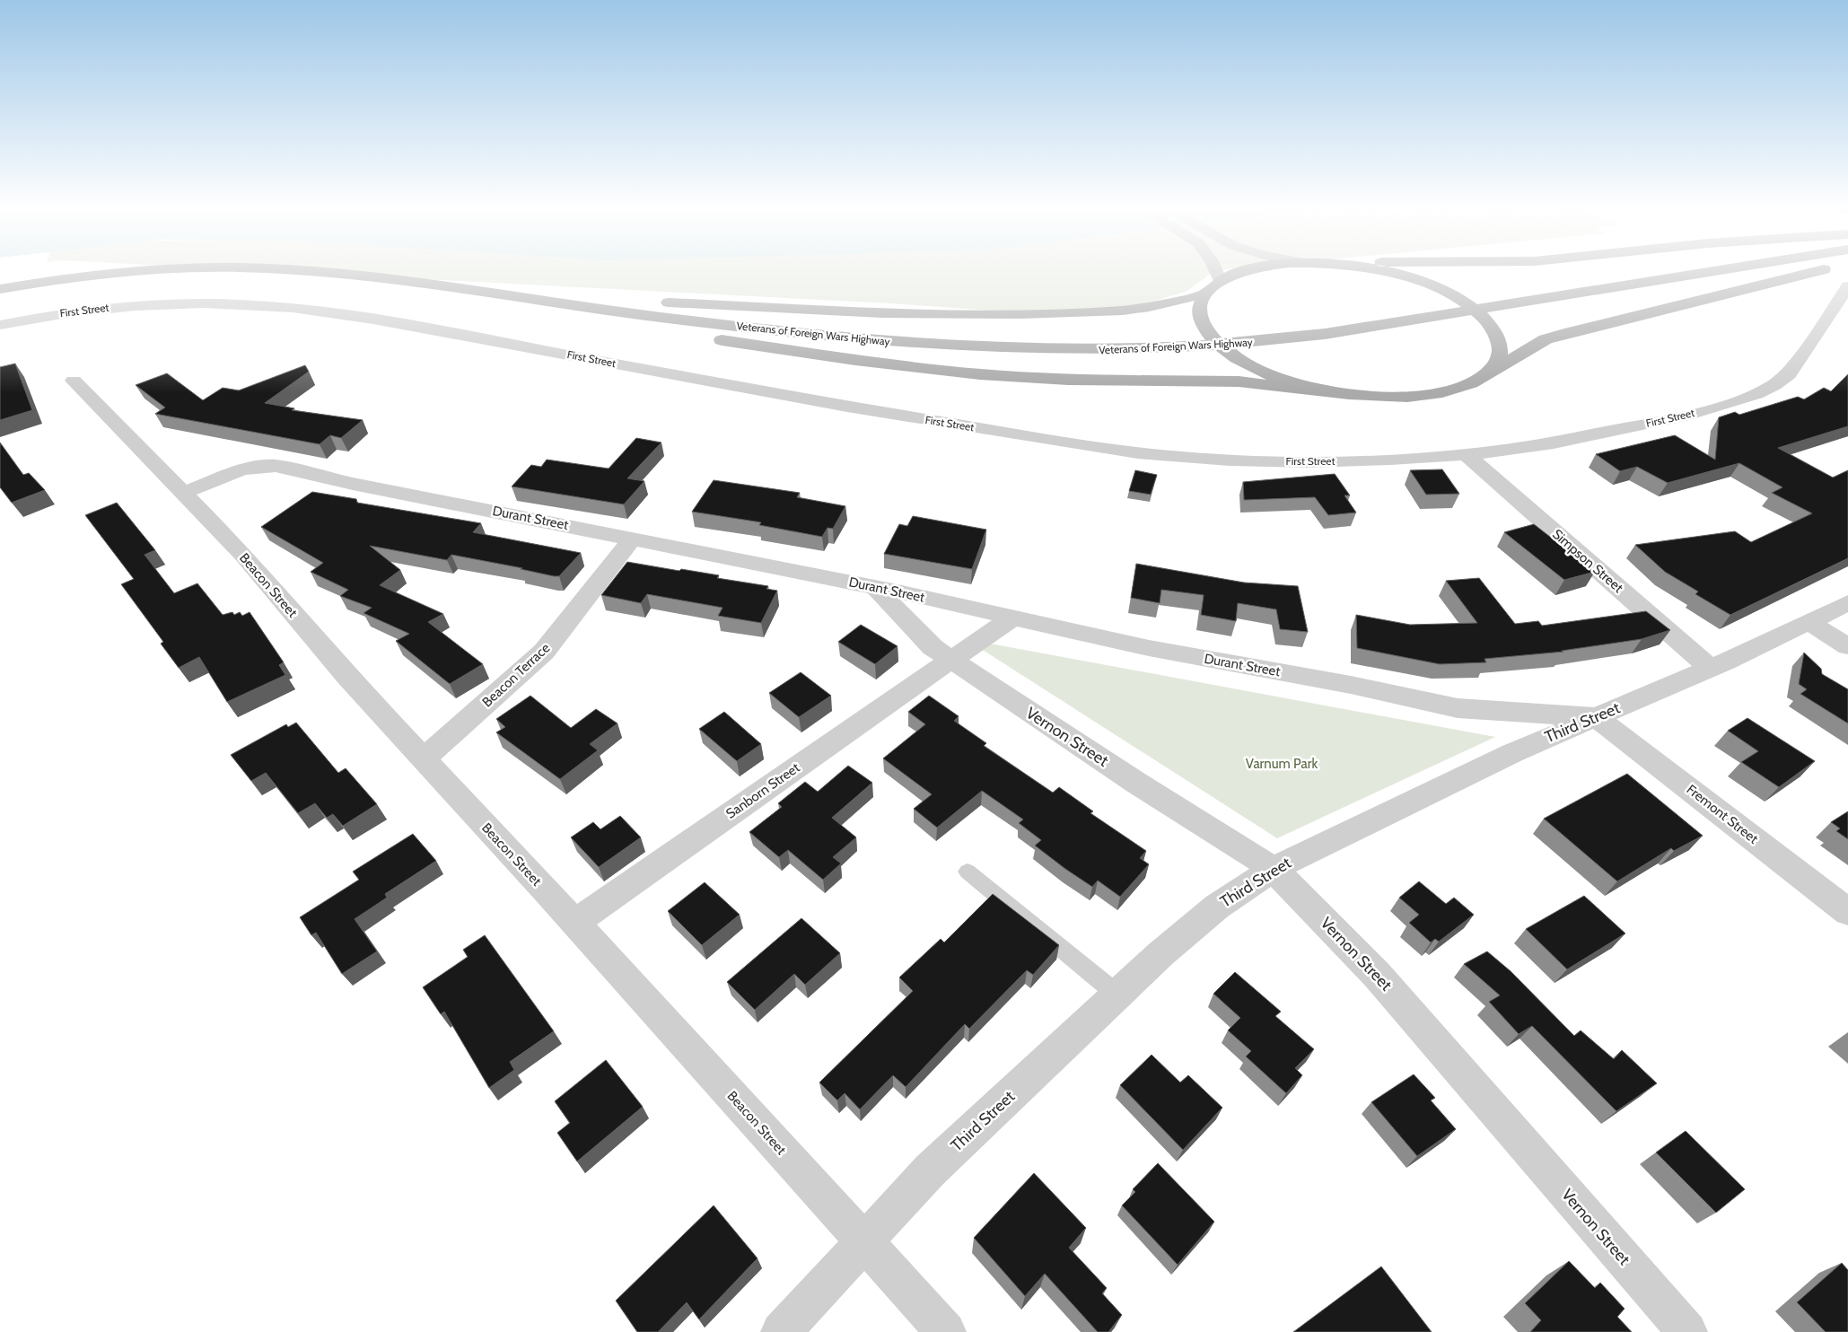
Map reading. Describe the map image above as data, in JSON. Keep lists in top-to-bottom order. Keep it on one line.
{"streets":{"main road":["Veterans of Foreign Wars Highway"],"street":["First Street","Durant Street","Simpson Street","Beacon Street","Beacon Terrace","Third Street","Vernon Street","Sanborn Street","Fremont Street"]},"crossings":[["First Street","Simpson Street"],["Durant Street","Beacon Street"],["Durant Street","Beacon Terrace"],["Durant Street","Third Street"],["Durant Street","Vernon Street"],["Durant Street","Fremont Street"],["Simpson Street","Third Street"],["Beacon Street","Beacon Terrace"],["Beacon Street","Third Street"],["Beacon Street","Sanborn Street"],["Third Street","Vernon Street"],["Third Street","Fremont Street"],["Vernon Street","Sanborn Street"]],"parks":["Varnum Park"]}
